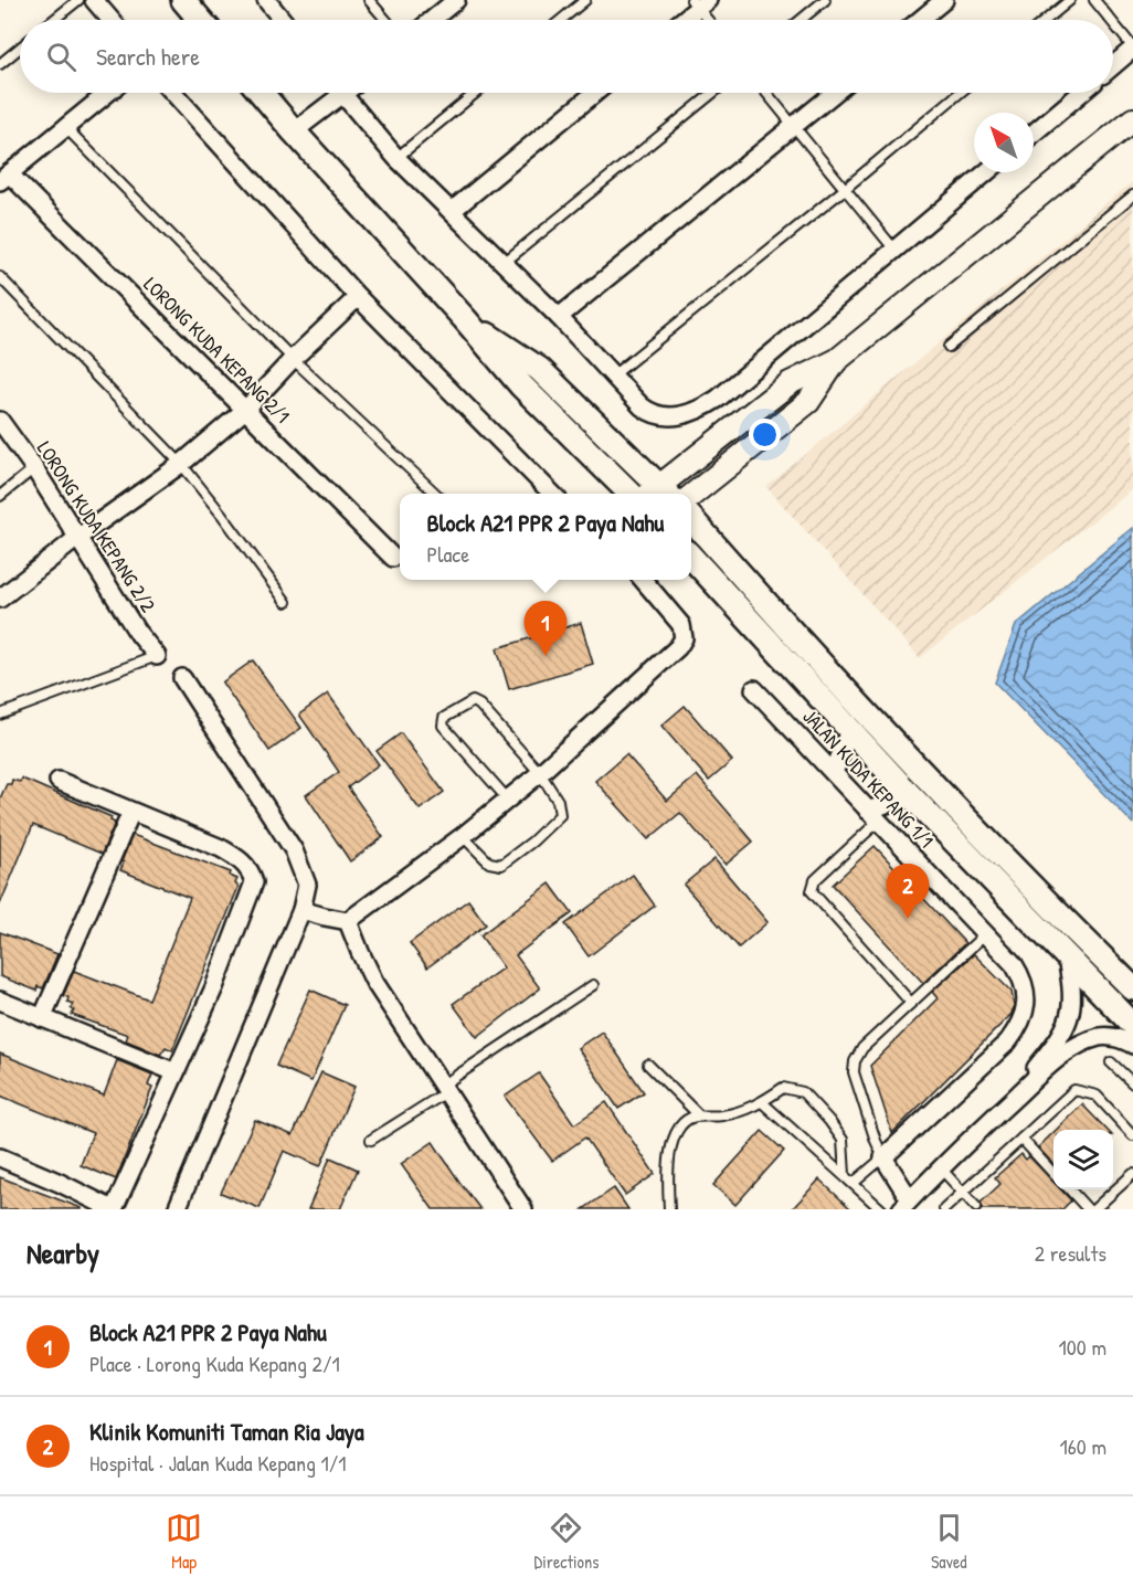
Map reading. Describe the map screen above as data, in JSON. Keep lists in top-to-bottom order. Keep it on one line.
{"streets":{"street":["LORONG KUDA KEPANG 2/1","LORONG KUDA KEPANG 2/2","JALAN KUDA KEPANG 1/1"]},"north":"top left","page":{"search":"Search here","popup":["Block A21 PPR 2 Paya Nahu","Place"],"pins":["1","2"],"heading":["Nearby","2 results"],"list":[{"mark":"1","name":"Block A21 PPR 2 Paya Nahu","note":"Place · Lorong Kuda Kepang 2/1","value":"100 m"},{"mark":"2","name":"Klinik Komuniti Taman Ria Jaya","note":"Hospital · Jalan Kuda Kepang 1/1","value":"160 m"}],"nav":["Map","Directions","Saved"]}}
